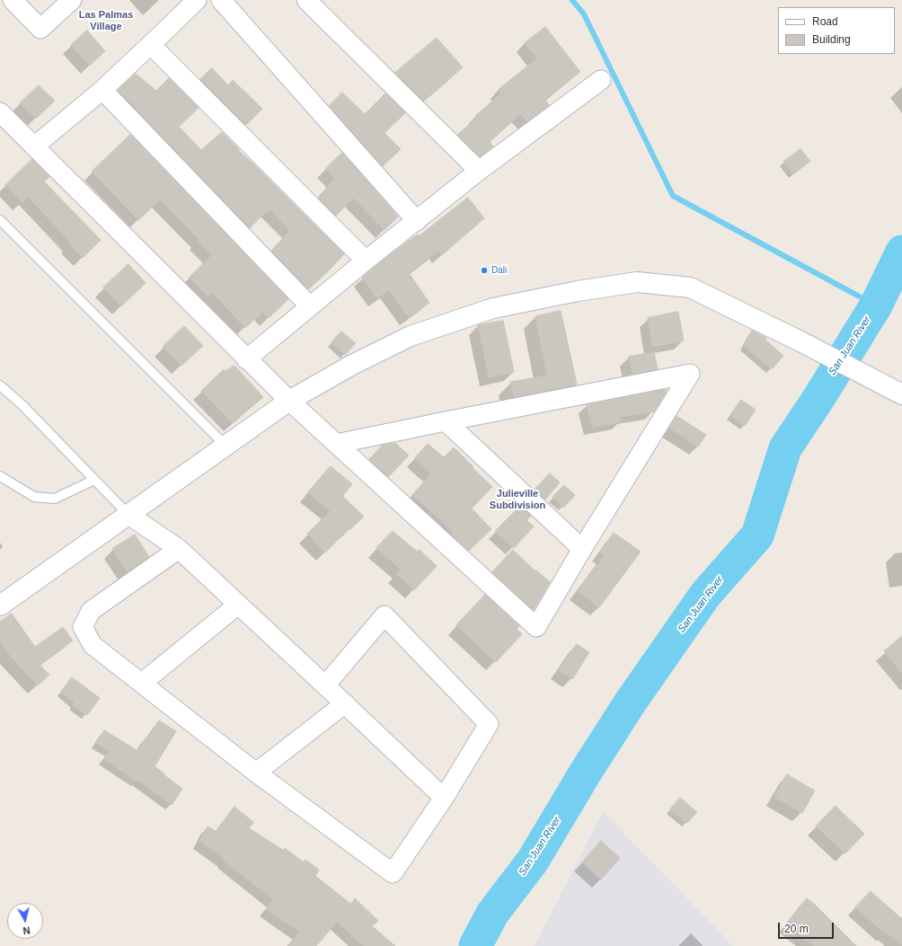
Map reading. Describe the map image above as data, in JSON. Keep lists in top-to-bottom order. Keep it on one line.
{"districts":["Las Palmas Village","Julieville Subdivision"],"water":["San Juan River"],"places":["Dali"],"legend":["Road","Building"],"scale_bar":"20 m","north":"bottom"}
